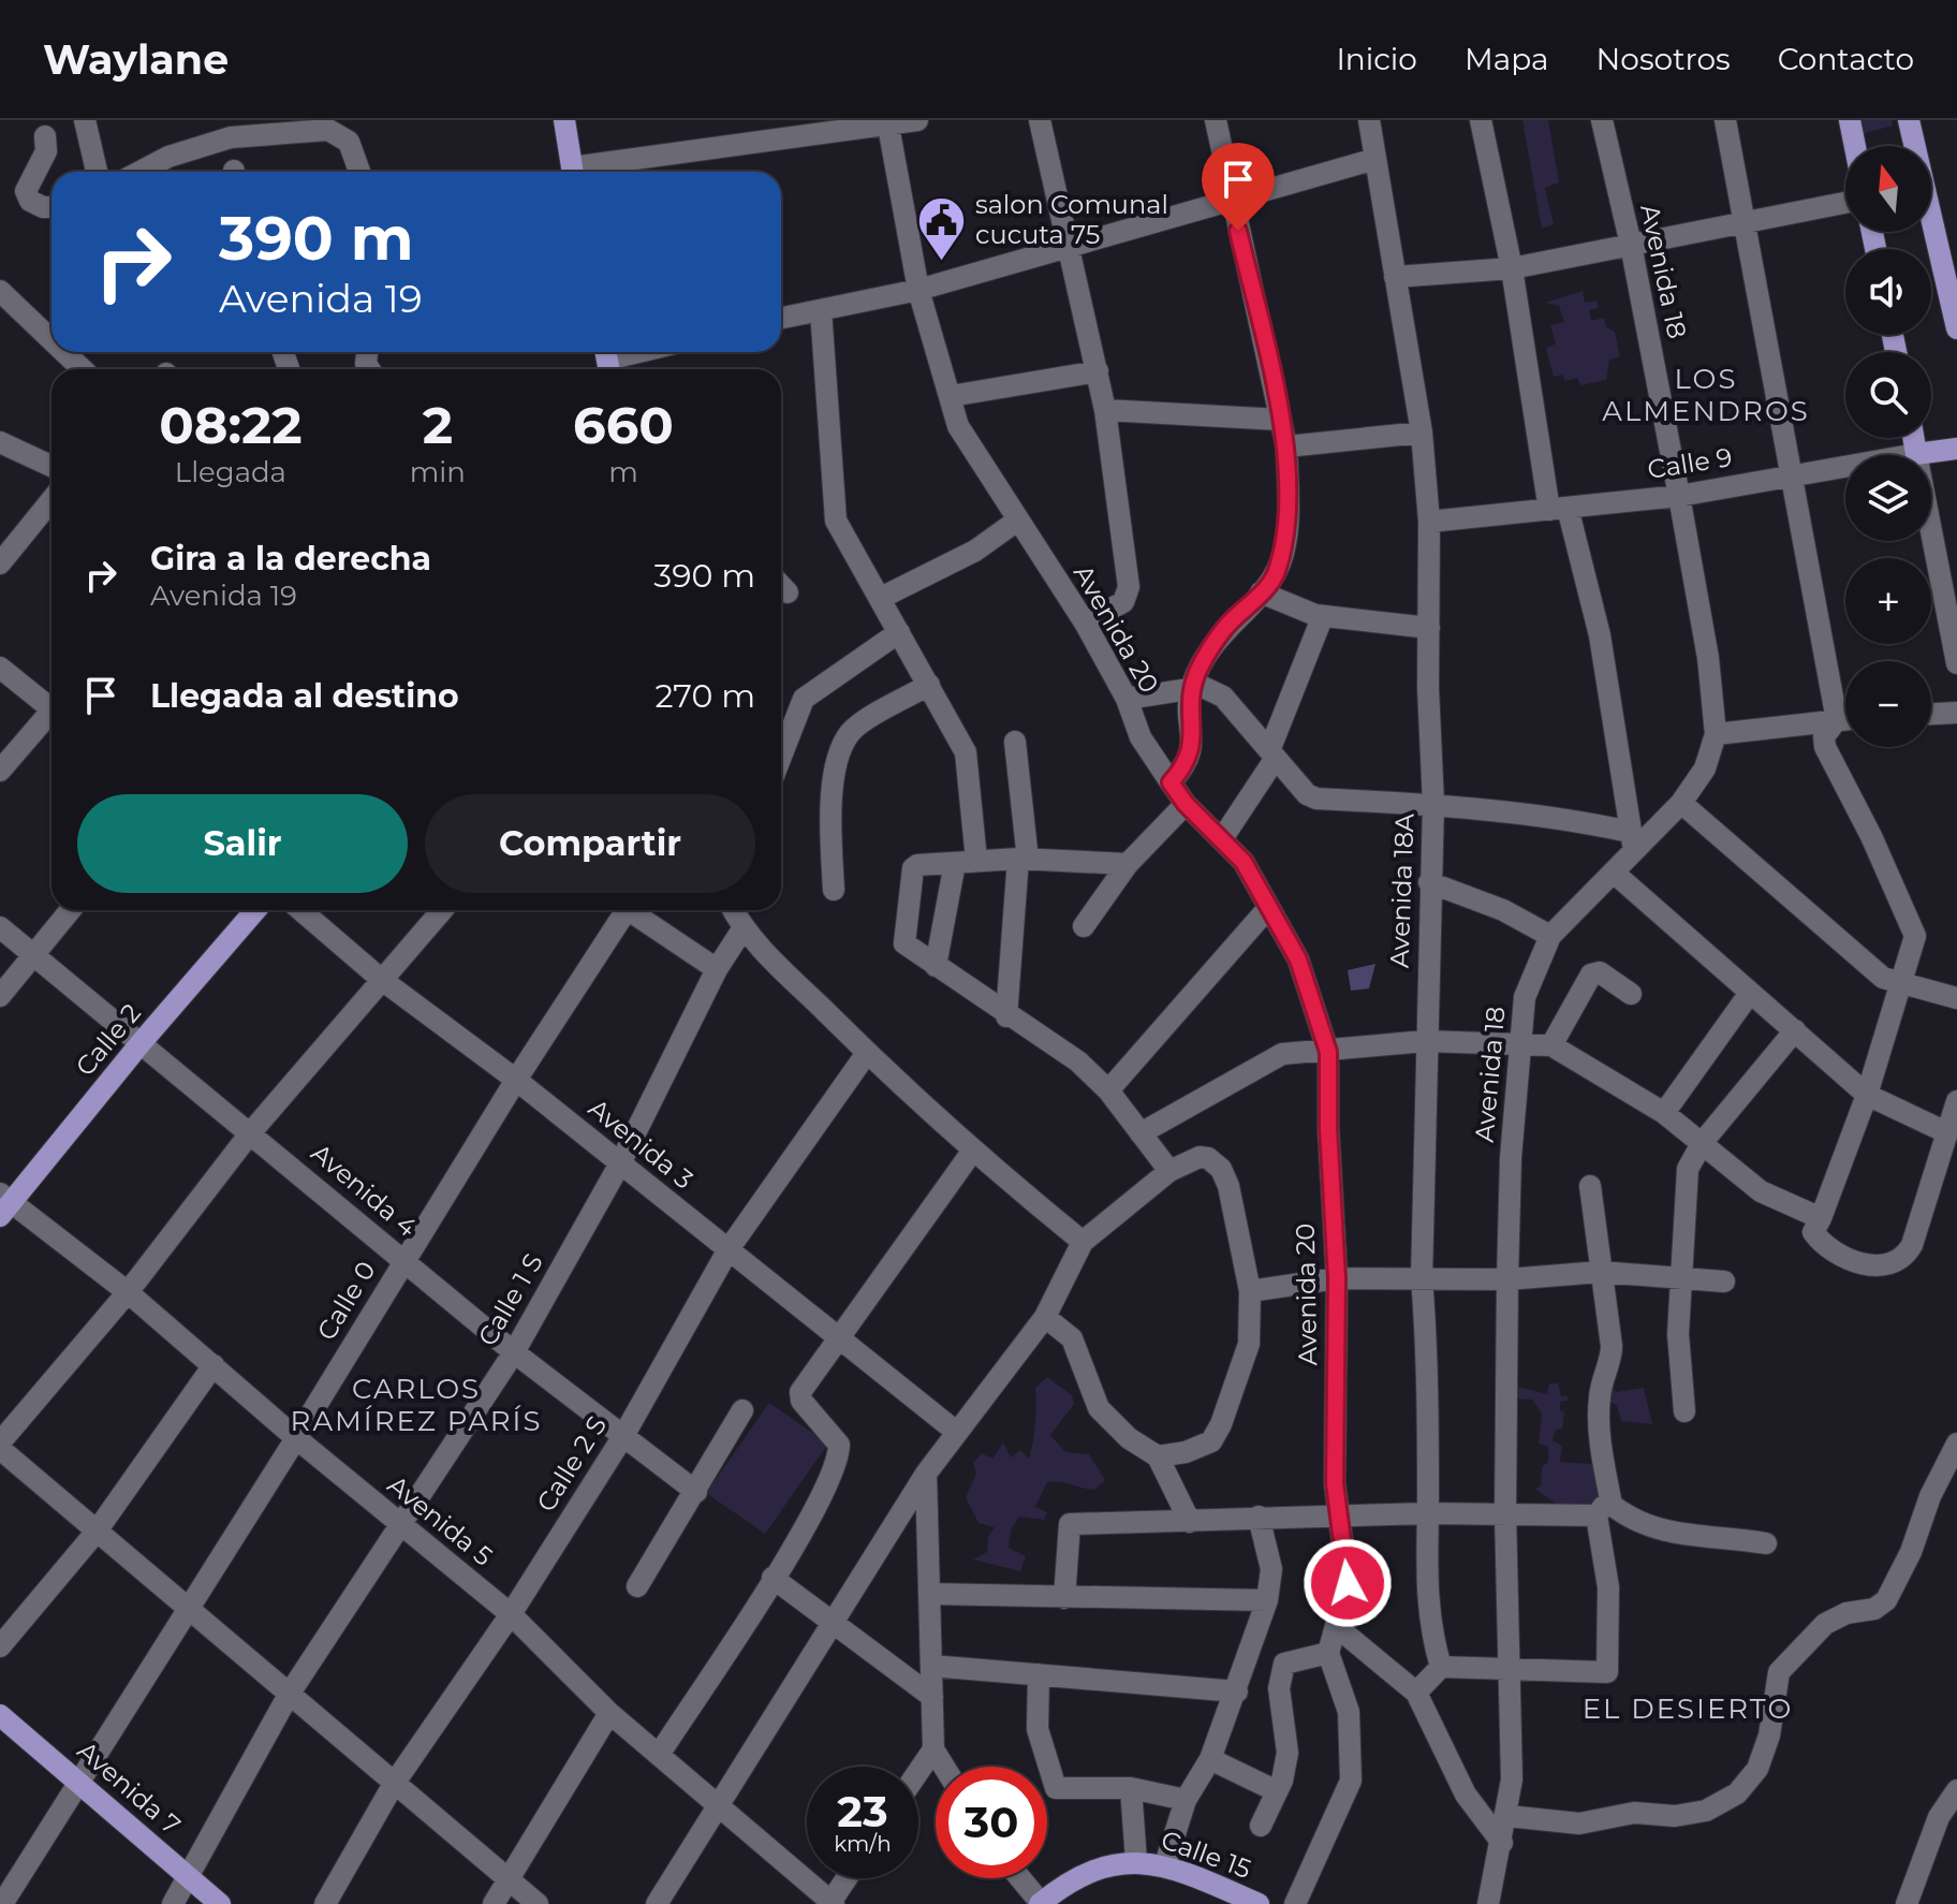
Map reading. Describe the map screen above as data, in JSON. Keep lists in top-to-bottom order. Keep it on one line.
{"streets":{"main road":["Calle 9","Calle 2","Avenida 7","Calle 15"],"street":["Avenida 18","Avenida 20","Avenida 18A","Avenida 3","Avenida 4","Calle 1 S","Calle 0","Calle 2 S","Avenida 5"]},"crossings":[["Avenida 18","Calle 9"],["Calle 9","Avenida 18A"],["Calle 2","Avenida 4"],["Calle 2","Avenida 5"],["Avenida 3","Calle 1 S"],["Avenida 3","Calle 0"],["Avenida 3","Calle 2 S"],["Avenida 4","Calle 1 S"],["Avenida 4","Calle 0"],["Avenida 4","Calle 2 S"],["Calle 1 S","Avenida 5"],["Calle 1 S","Avenida 7"],["Calle 0","Avenida 5"],["Calle 0","Avenida 7"],["Calle 2 S","Avenida 5"]],"districts":["LOS ALMENDROS","CARLOS RAMÍREZ PARÍS","EL DESIERTO"],"places":{"public building":["salon Comunal cucuta 75"]},"north":"top","page":{"header":"Waylane","nav":["Inicio","Mapa","Nosotros","Contacto"],"map_buttons":["+","−"],"turn":["390 m","Avenida 19"],"eta":["08:22","Llegada","2","min","660","m"],"list":[{"name":"Gira a la derecha","note":"Avenida 19","value":"390 m"},{"name":"Llegada al destino","value":"270 m"}],"buttons":["Salir","Compartir"],"speed":"23 km/h","limit":"30"}}
